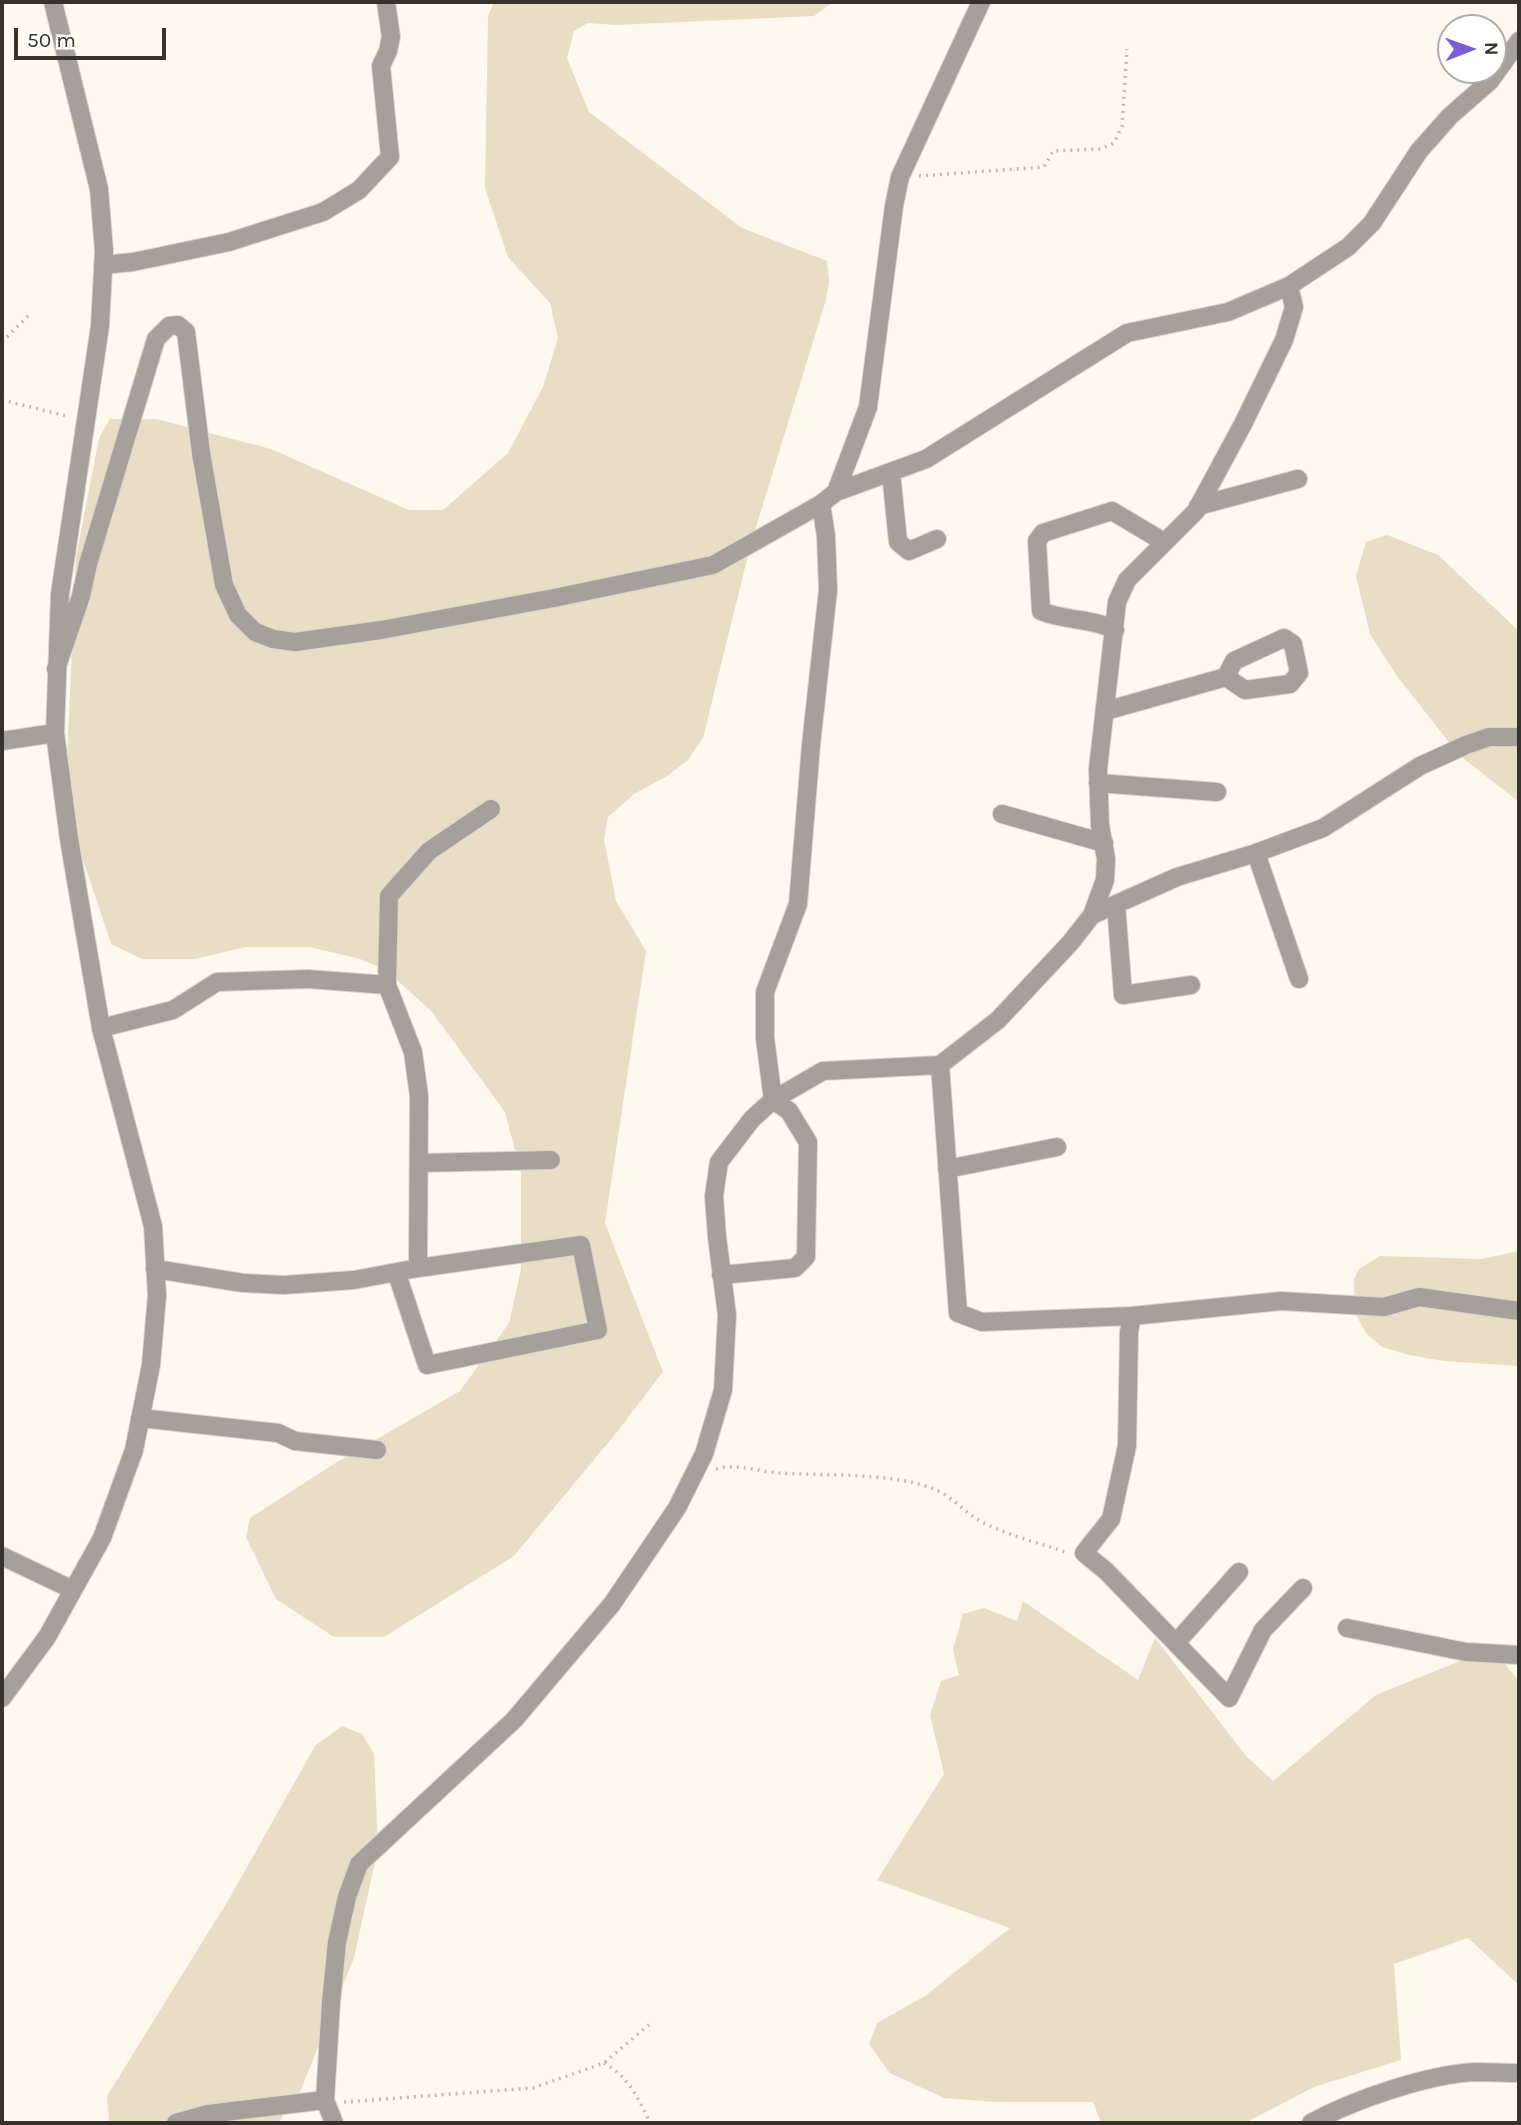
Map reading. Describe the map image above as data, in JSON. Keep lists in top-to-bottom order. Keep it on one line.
{"scale_bar":"50 m","north":"right"}
